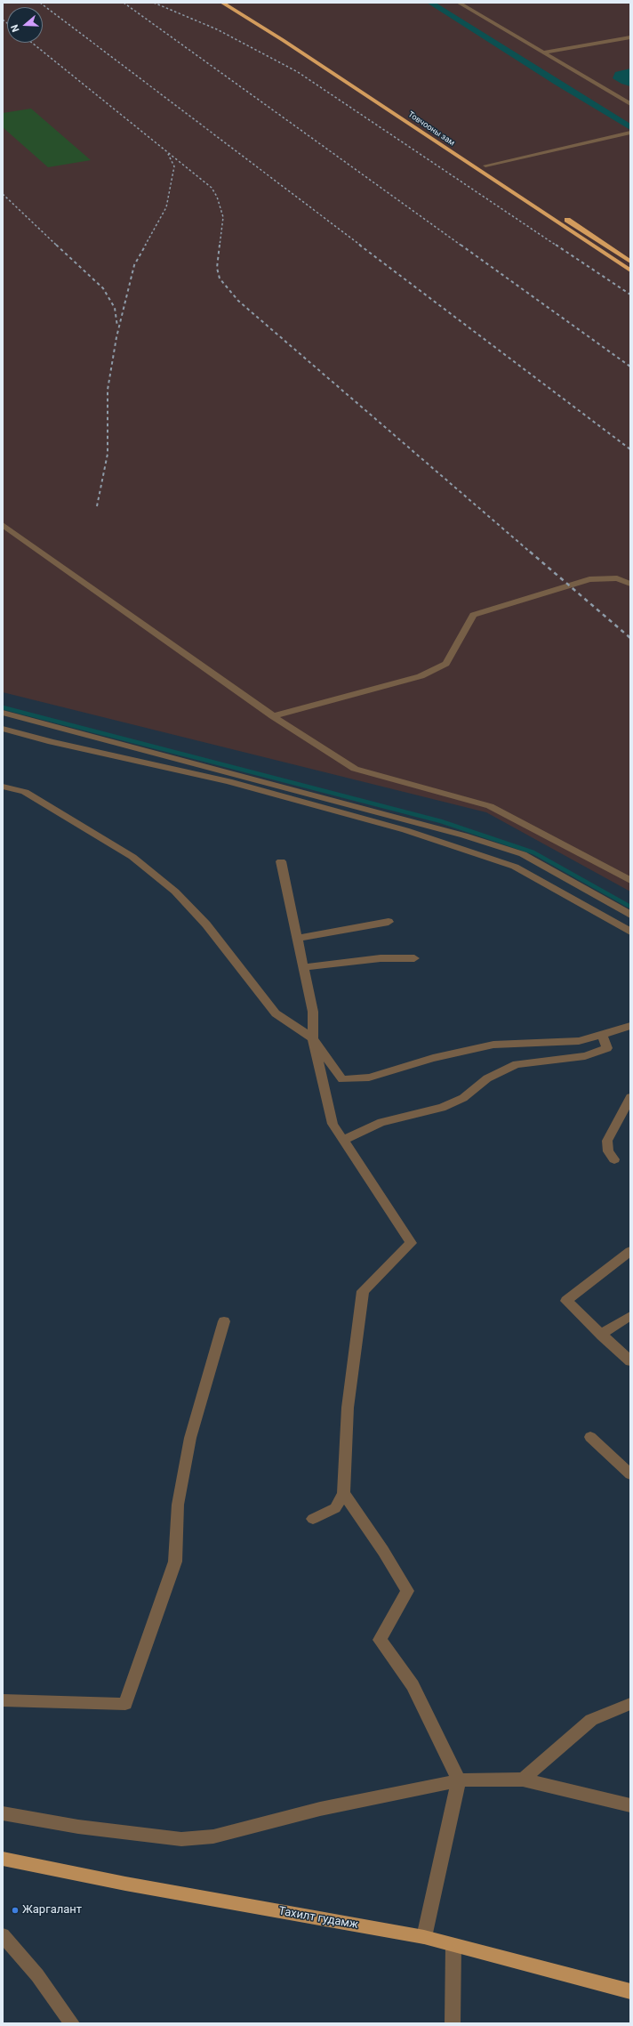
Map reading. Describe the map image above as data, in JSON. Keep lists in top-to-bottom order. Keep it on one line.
{"streets":{"highway":["Товчооны зам"],"main road":["Тахилт гудамж"]},"places":["Жаргалант"],"north":"left"}
